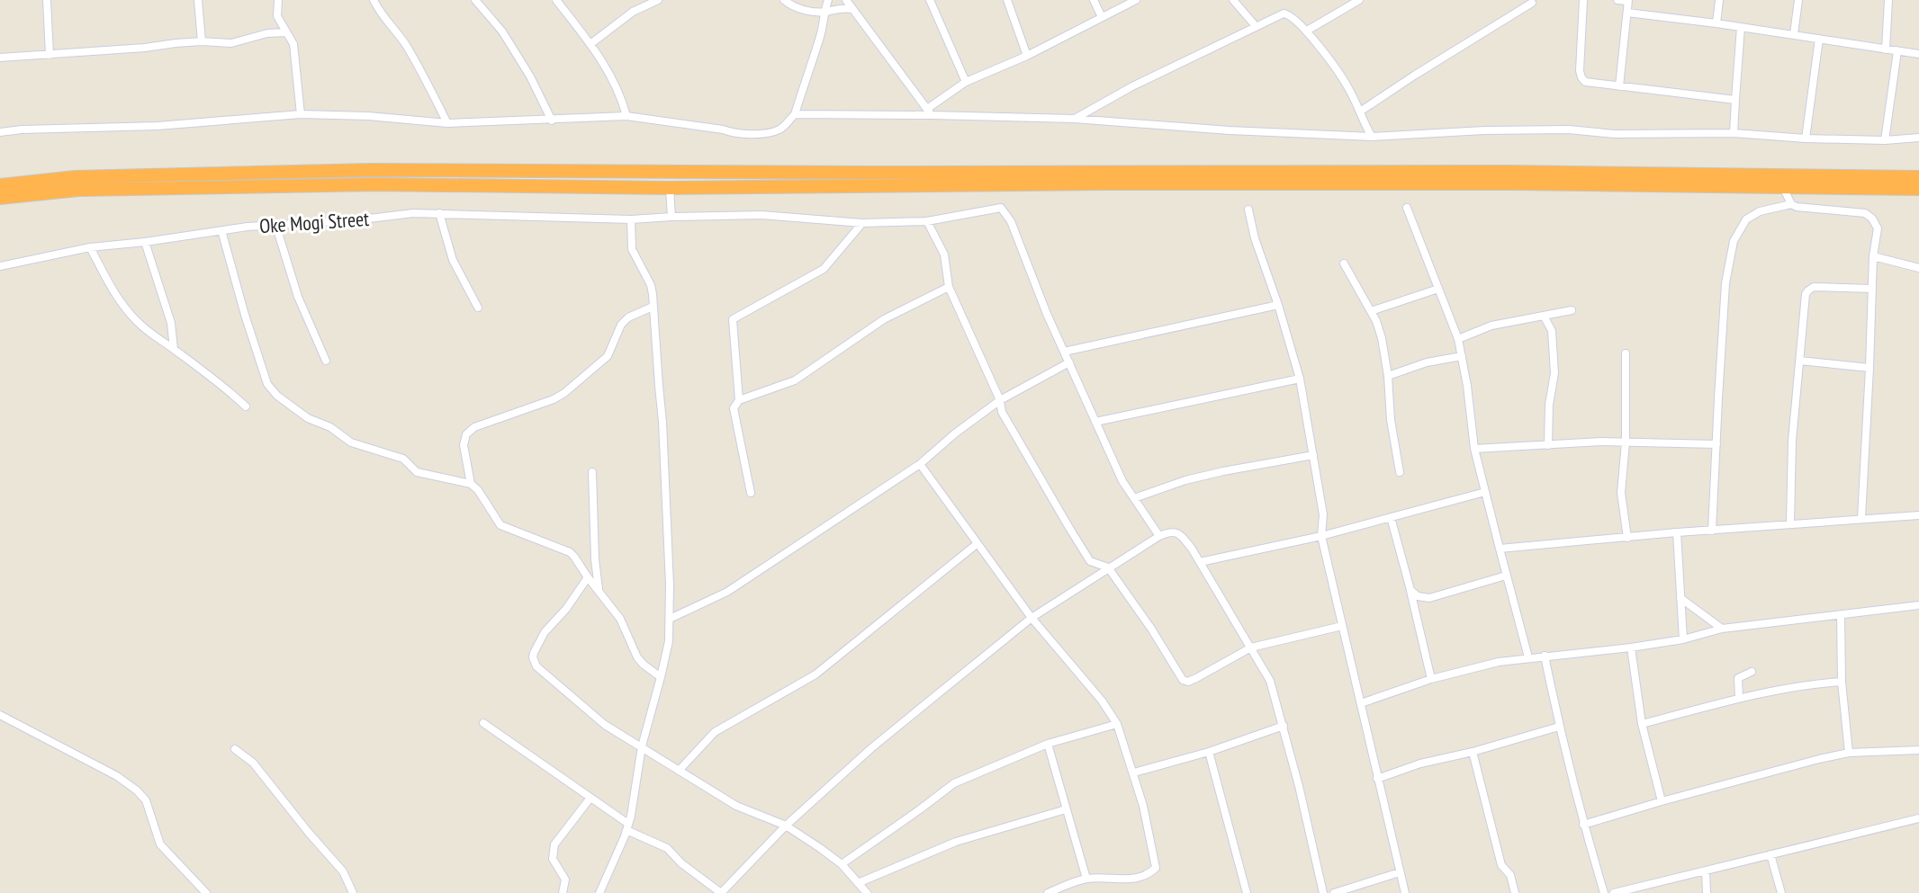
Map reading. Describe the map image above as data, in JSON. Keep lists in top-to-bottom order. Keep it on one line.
{"streets":{"street":["Oke Mogi Street"]}}
